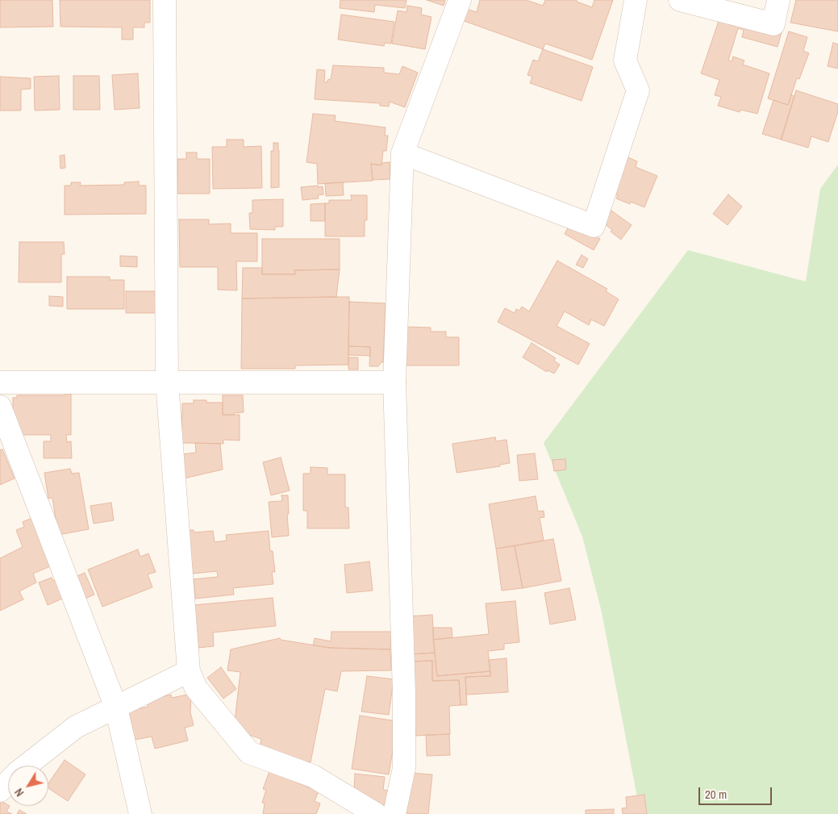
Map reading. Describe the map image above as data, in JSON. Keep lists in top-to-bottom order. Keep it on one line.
{"scale_bar":"20 m","north":"bottom left"}
